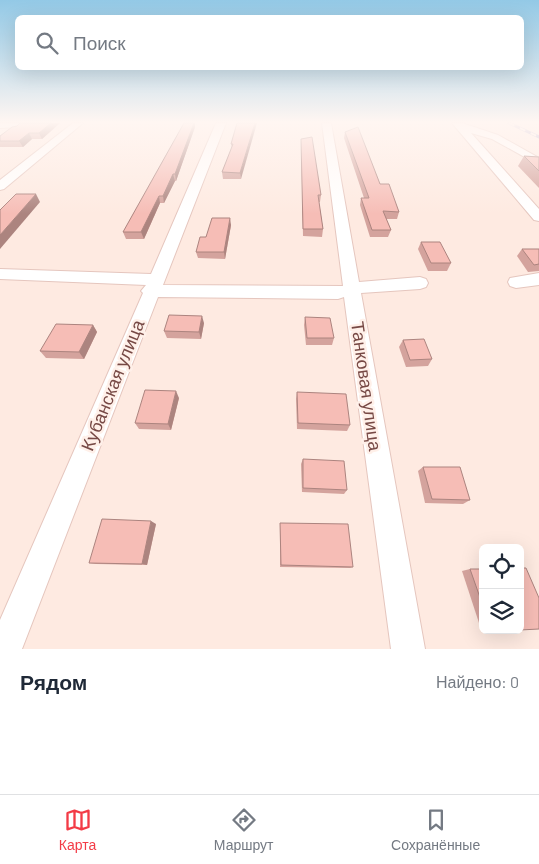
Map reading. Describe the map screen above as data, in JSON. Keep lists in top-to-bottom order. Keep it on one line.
{"streets":{"street":["Кубанская улица","Танковая улица"]},"page":{"search":"Поиск","heading":["Рядом","Найдено: 0"],"nav":["Карта","Маршрут","Сохранённые"]}}
